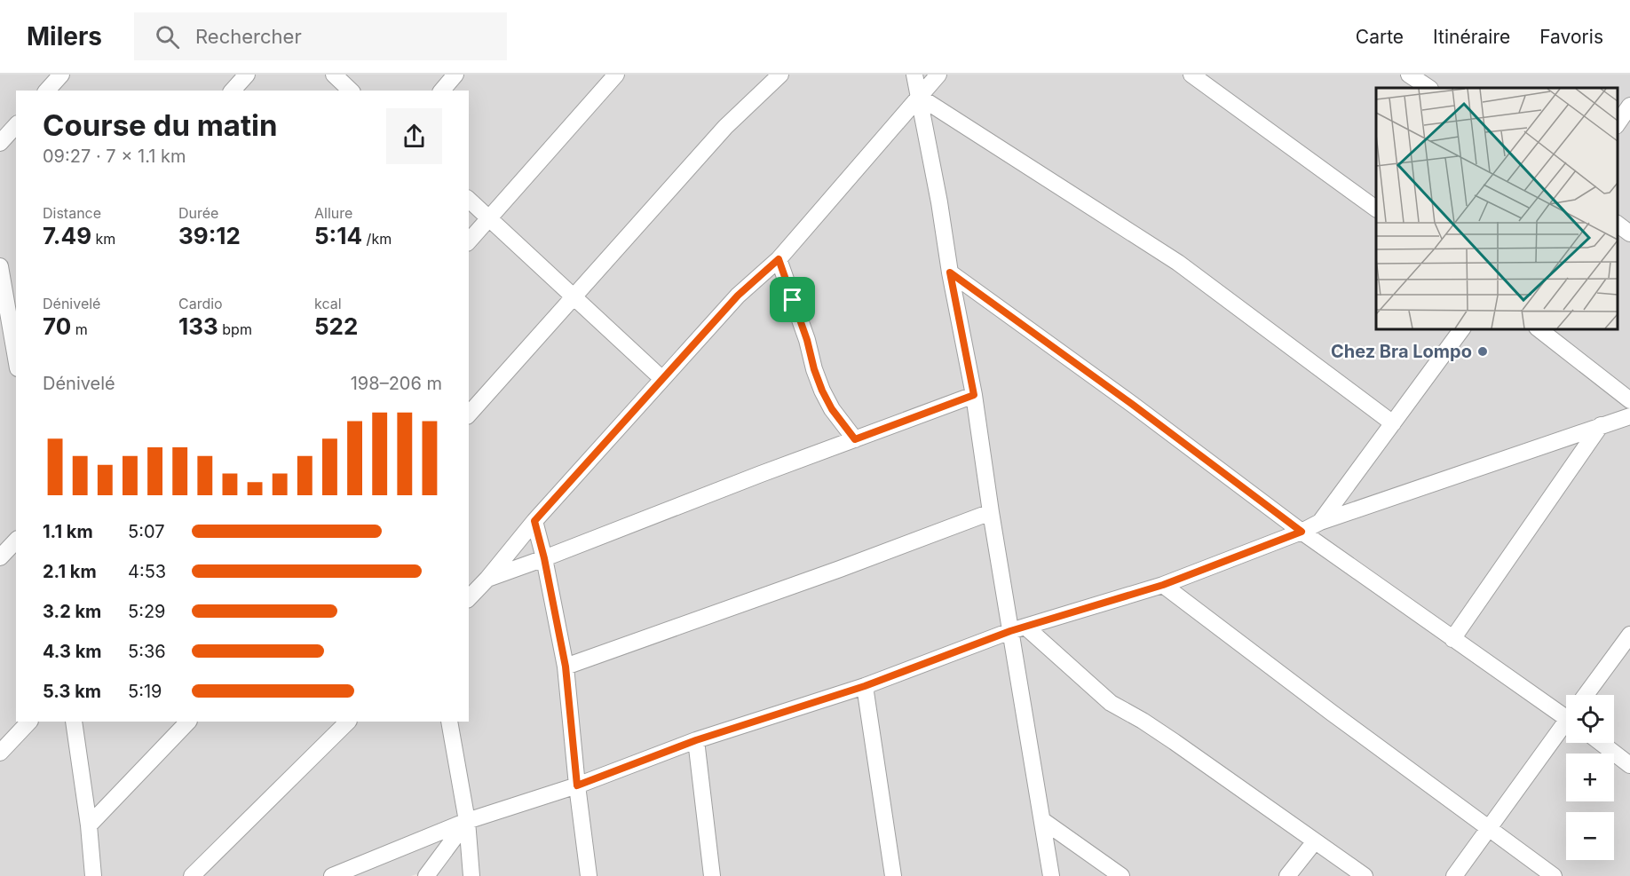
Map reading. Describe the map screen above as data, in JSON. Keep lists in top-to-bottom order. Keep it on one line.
{"places":["Chez Bra Lompo"],"page":{"header":"Milers","search":"Rechercher","nav":["Carte","Itinéraire","Favoris"],"heading":["Course du matin","09:27 · 7 × 1.1 km"],"stats":[["Distance","7.49 km"],["Durée","39:12"],["Allure","5:14 /km"],["Dénivelé","70 m"],["Cardio","133 bpm"],["kcal","522"]],"chart":["Dénivelé","198–206 m"],"list":[{"name":"1.1 km","note":"5:07"},{"name":"2.1 km","note":"4:53"},{"name":"3.2 km","note":"5:29"},{"name":"4.3 km","note":"5:36"},{"name":"5.3 km","note":"5:19"}],"map_buttons":["+","−"]}}
